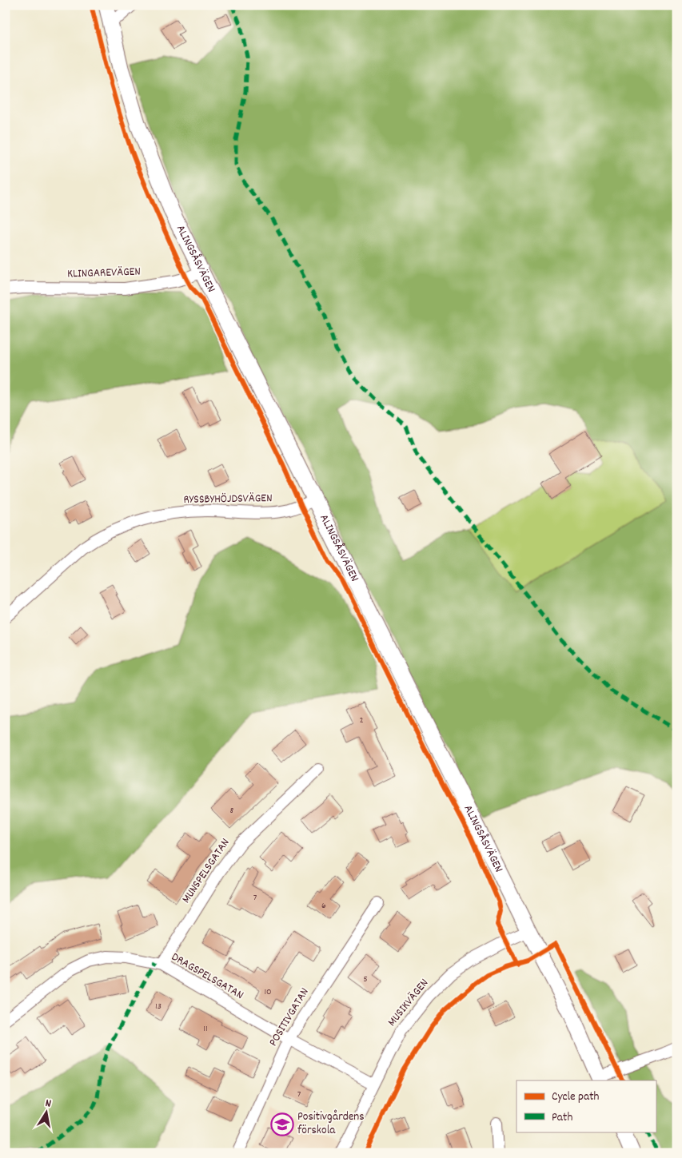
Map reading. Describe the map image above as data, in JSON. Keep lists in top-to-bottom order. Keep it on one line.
{"streets":{"main road":["ALINGSÅSVÄGEN"],"street":["KLINGAREVÄGEN","RYSSBYHÖJDSVÄGEN","MUNSPELSGATAN","DRAGSPELSGATAN","MUSIKVÄGEN","POSITIVGATAN"]},"crossings":[["ALINGSÅSVÄGEN","KLINGAREVÄGEN"],["ALINGSÅSVÄGEN","RYSSBYHÖJDSVÄGEN"],["ALINGSÅSVÄGEN","MUSIKVÄGEN"],["MUNSPELSGATAN","DRAGSPELSGATAN"],["DRAGSPELSGATAN","MUSIKVÄGEN"],["DRAGSPELSGATAN","POSITIVGATAN"]],"places":{"school or university":["Positivgårdens förskola"]},"house_numbers":["2","8","7","6","5","10","13","11","7"],"legend":["Cycle path","Path"],"north":"top"}
